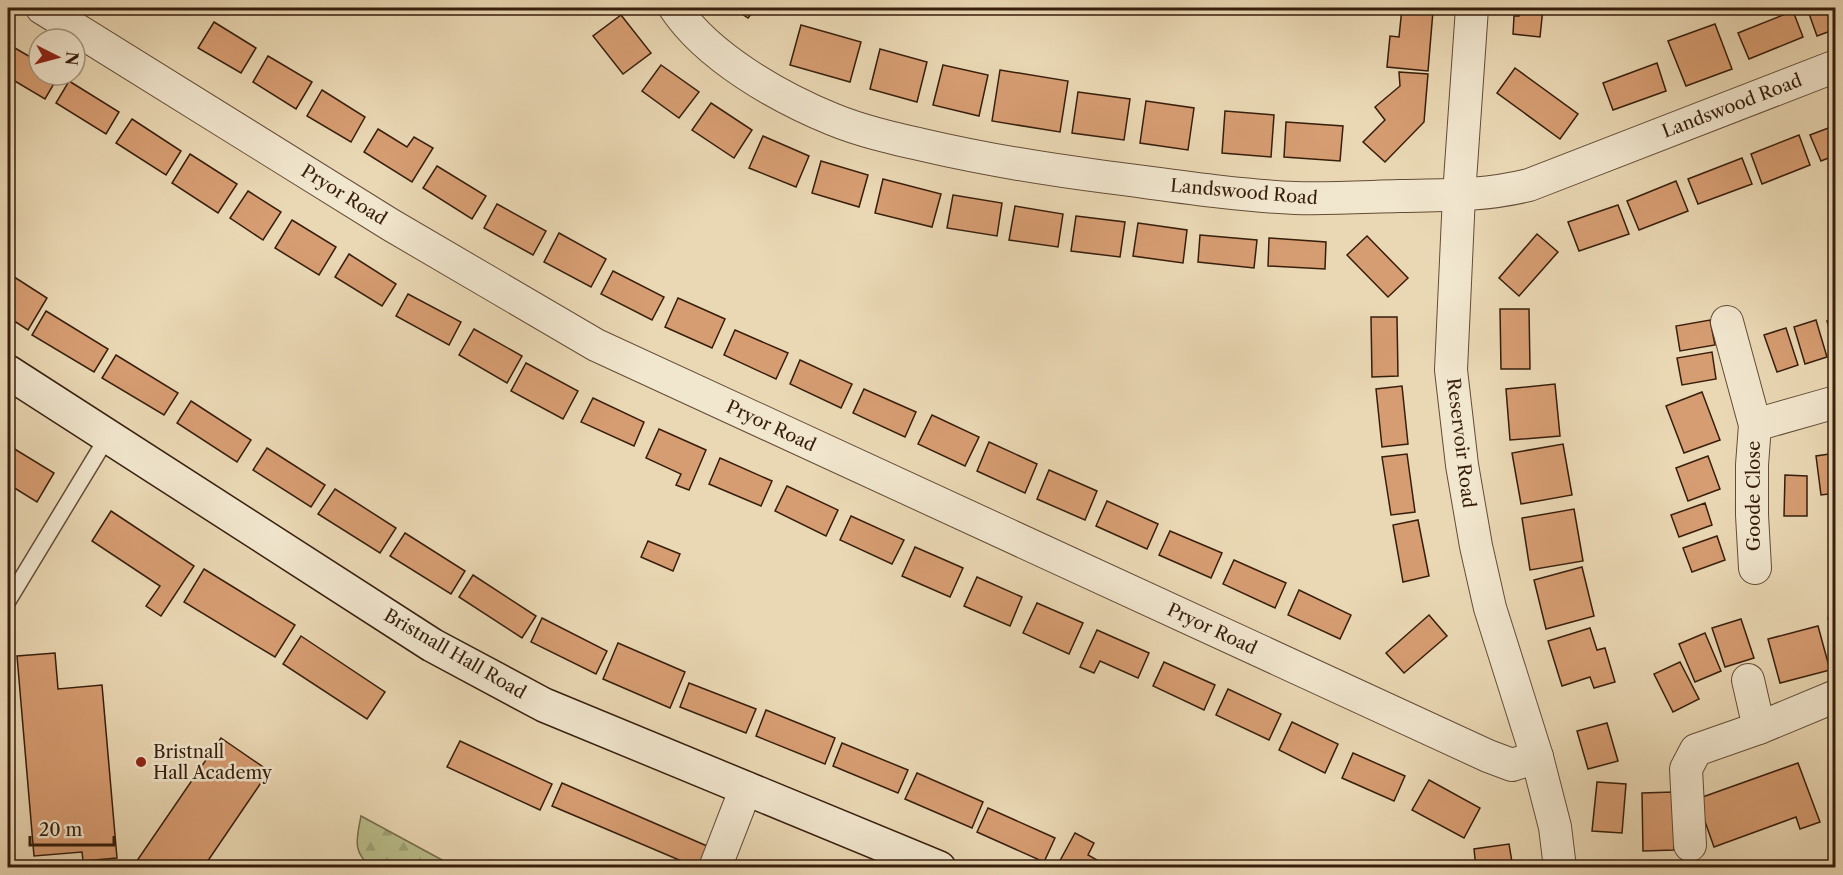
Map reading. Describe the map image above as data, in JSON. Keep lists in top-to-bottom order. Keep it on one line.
{"streets":{"street":["Landswood Road","Pryor Road","Reservoir Road","Goode Close","Bristnall Hall Road"]},"crossings":[["Landswood Road","Reservoir Road"],["Pryor Road","Reservoir Road"]],"places":["Bristnall Hall Academy"],"scale_bar":"20 m","north":"right"}
